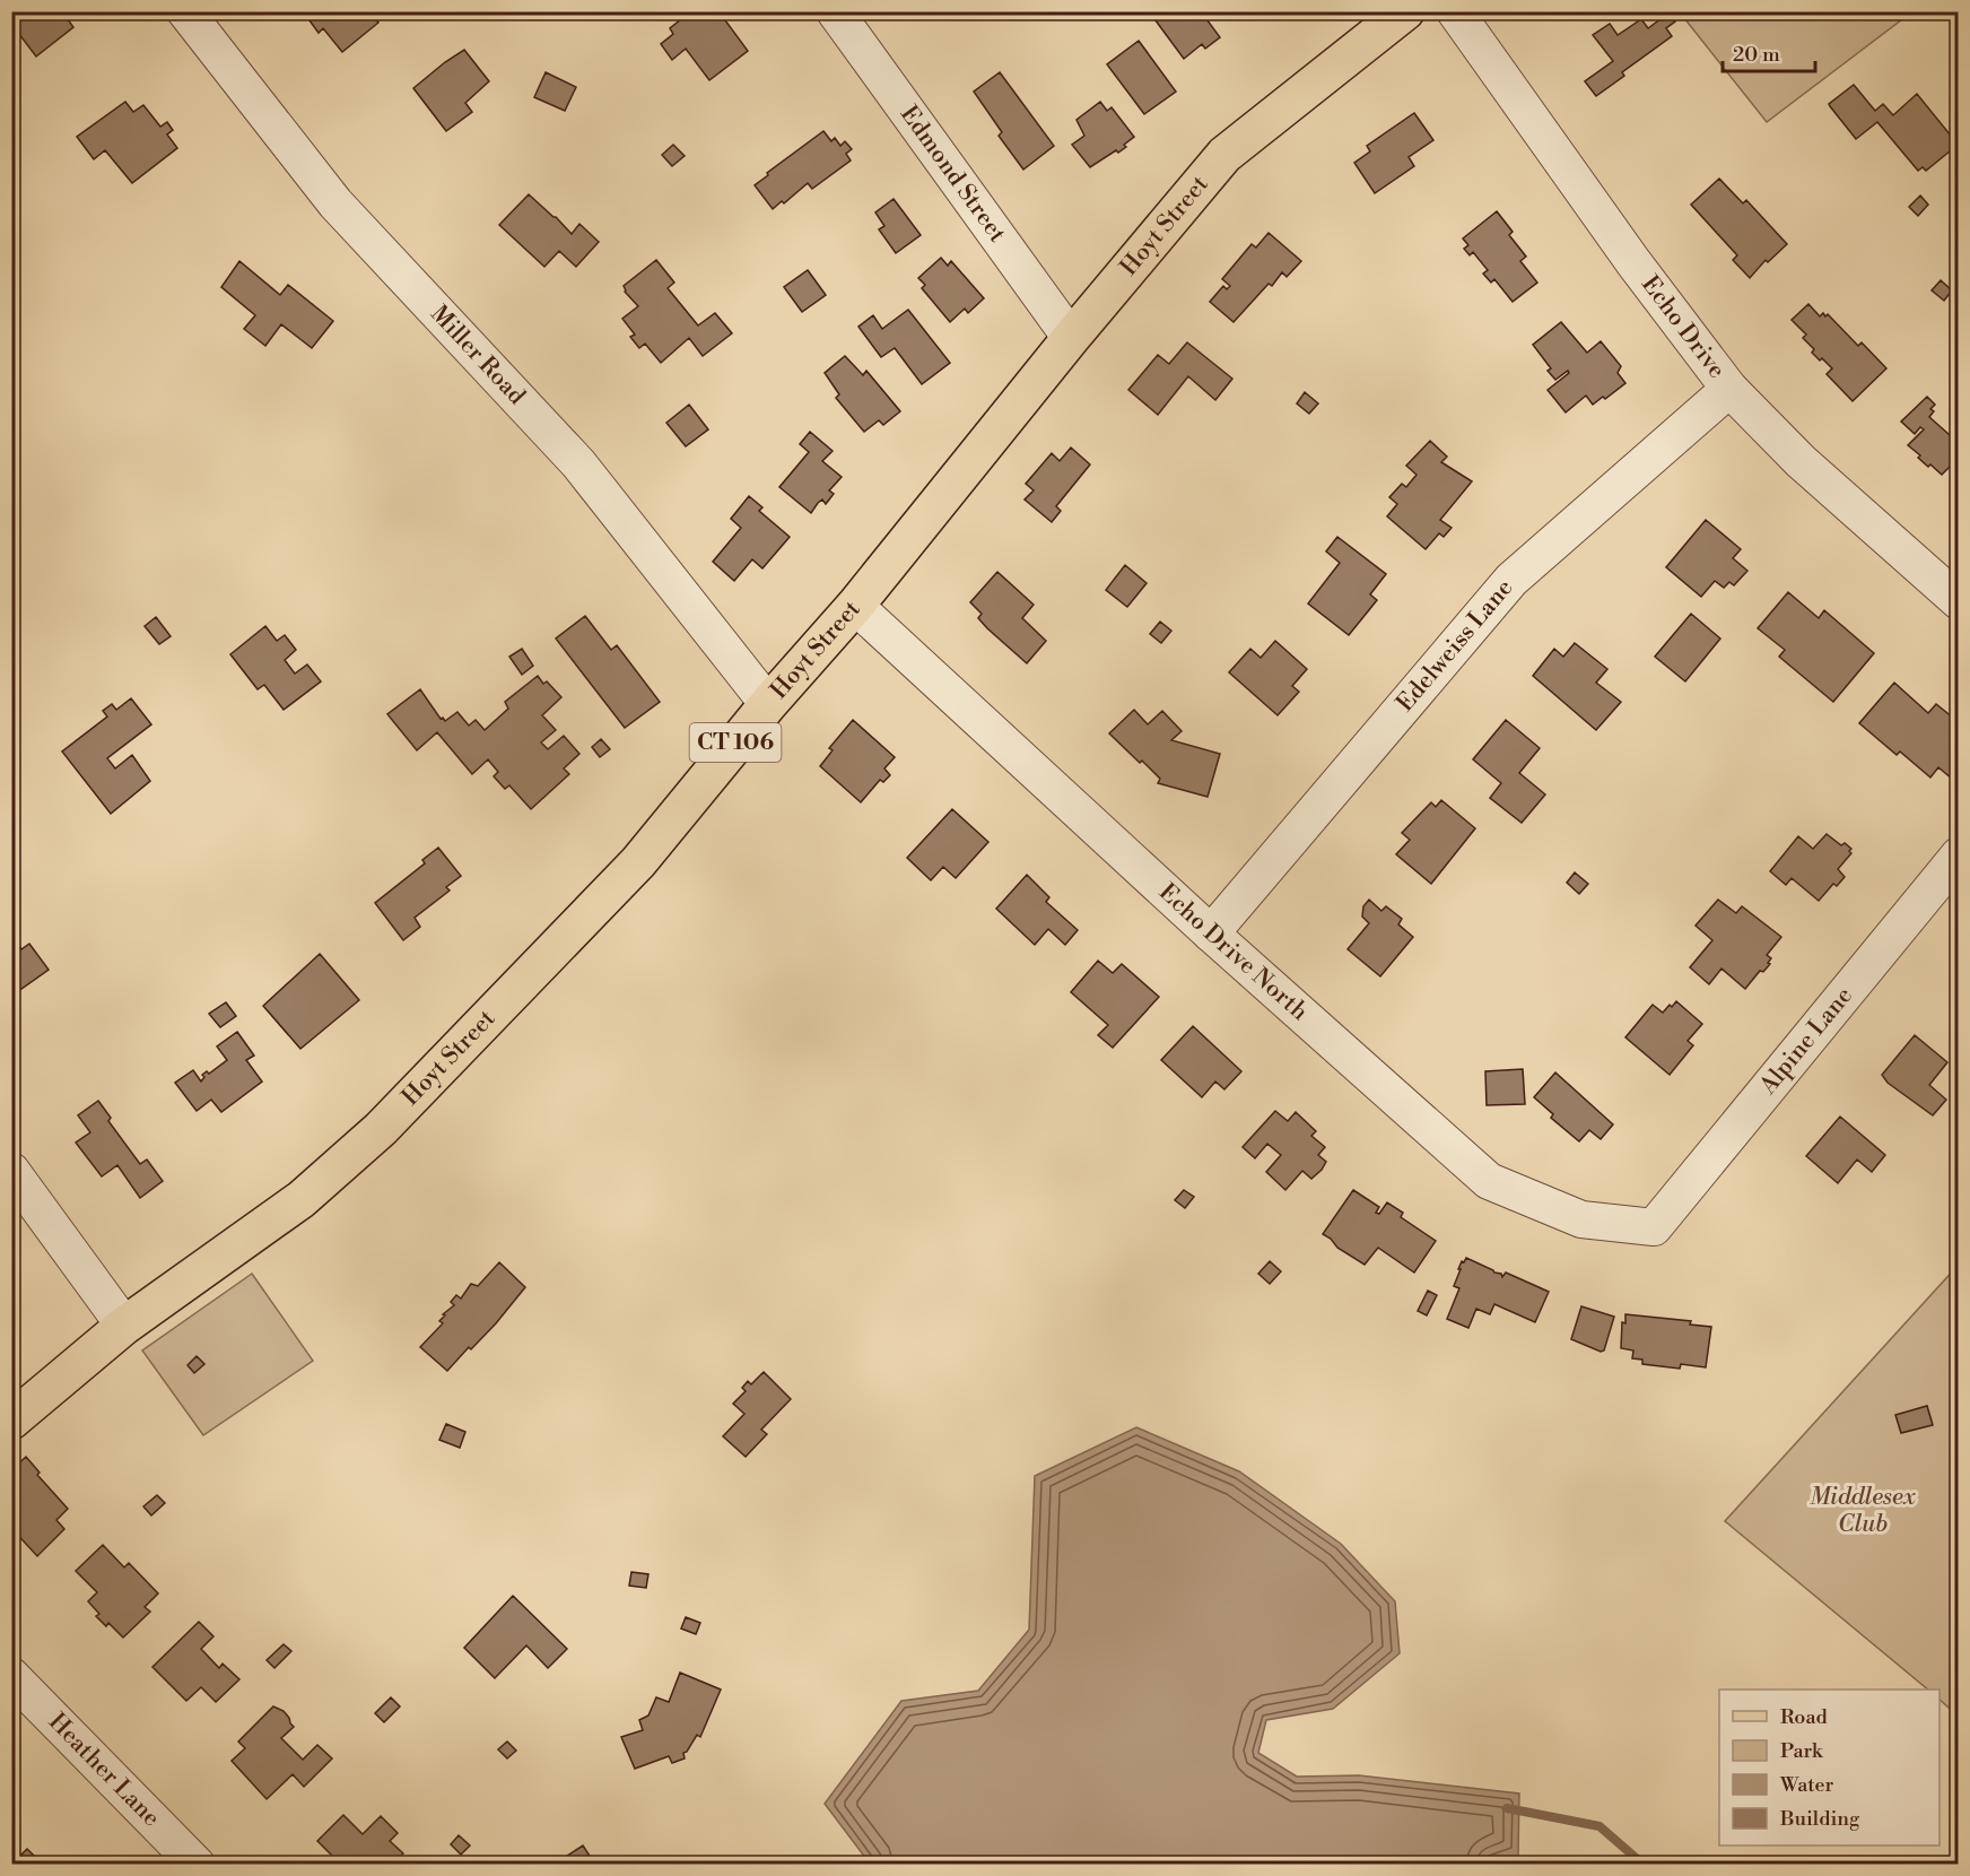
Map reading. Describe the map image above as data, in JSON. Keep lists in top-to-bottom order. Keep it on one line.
{"streets":{"main road":["Hoyt Street","CT 106"],"street":["Edmond Street","Echo Drive","Miller Road","Edelweiss Lane","Echo Drive North","Alpine Lane","Heather Lane"]},"crossings":[["Edmond Street","Hoyt Street"],["Hoyt Street","Miller Road"],["Hoyt Street","Echo Drive North"],["Echo Drive","Edelweiss Lane"],["Edelweiss Lane","Echo Drive North"],["Echo Drive North","Alpine Lane"]],"parks":["Middlesex Club"],"legend":["Road","Park","Water","Building"],"scale_bar":"20 m"}
